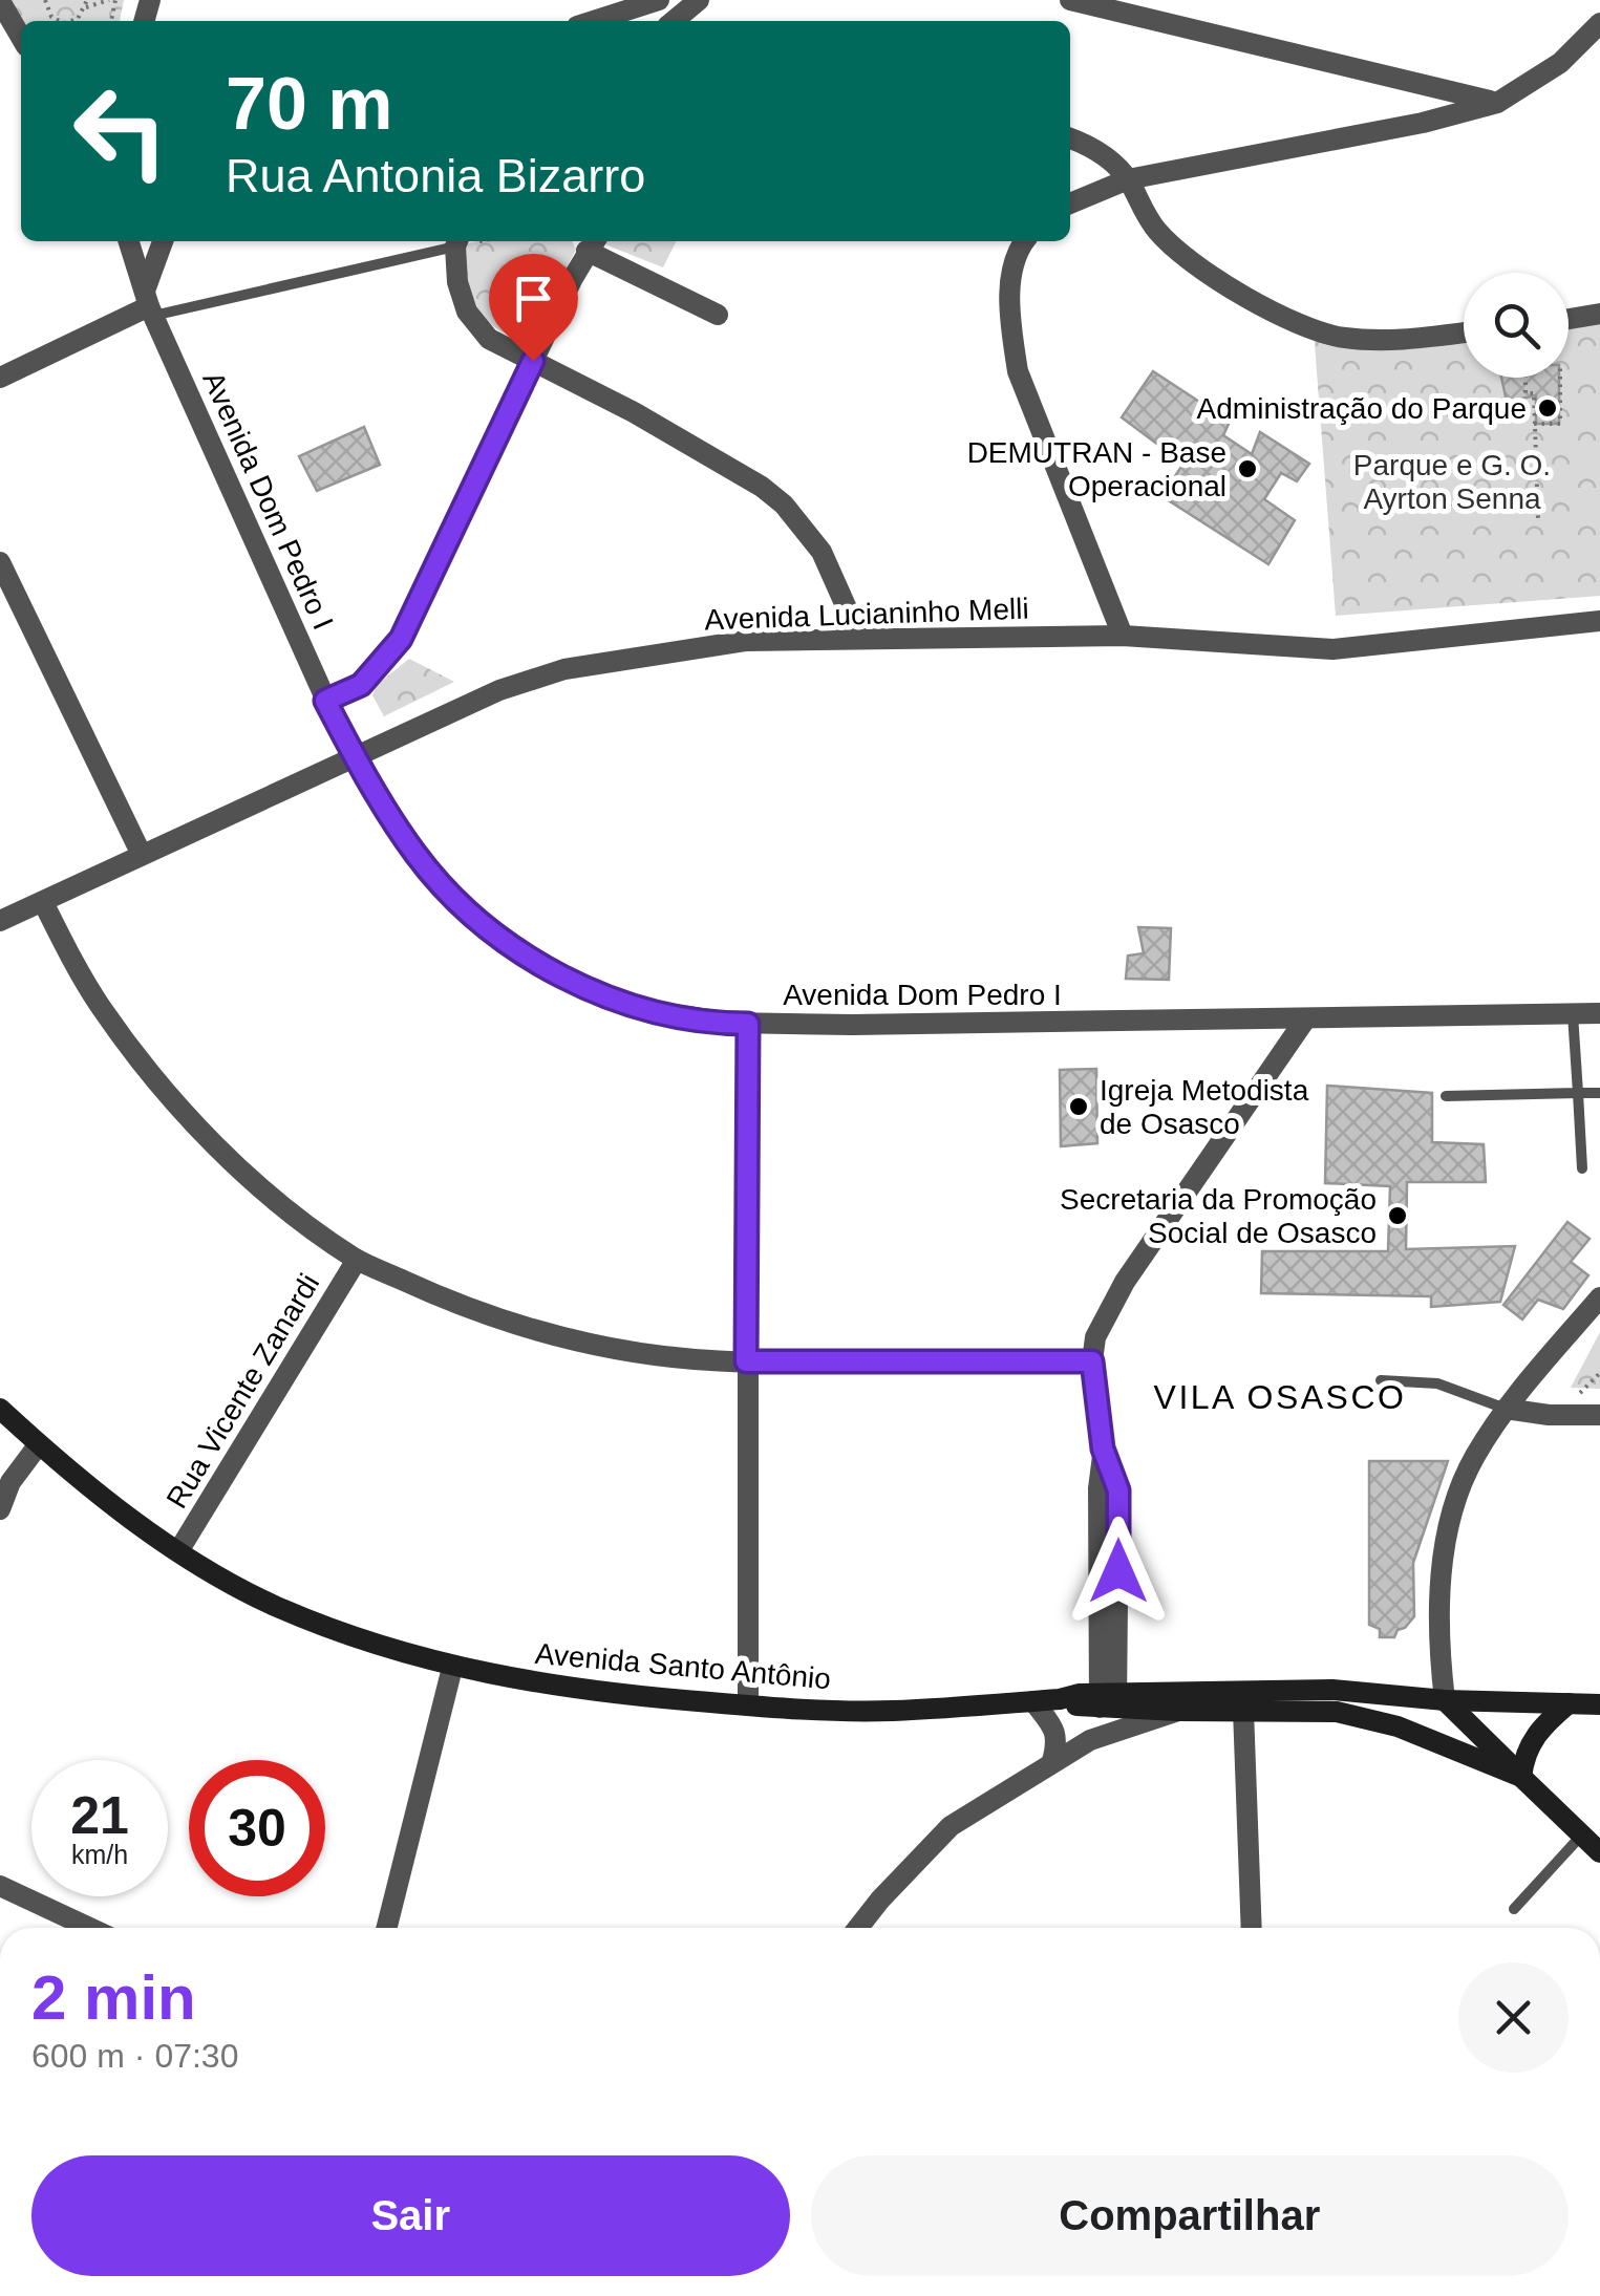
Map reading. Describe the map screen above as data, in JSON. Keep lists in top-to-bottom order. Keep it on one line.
{"streets":{"main road":["Avenida Santo Antônio"],"street":["Avenida Dom Pedro I","Avenida Lucianinho Melli","Rua Vicente Zanardi"]},"crossings":[["Avenida Dom Pedro I","Avenida Lucianinho Melli"],["Rua Vicente Zanardi","Avenida Santo Antônio"]],"districts":["VILA OSASCO"],"parks":["Parque e G. O. Ayrton Senna"],"places":["Administração do Parque","DEMUTRAN - Base Operacional","Igreja Metodista de Osasco","Secretaria da Promoção Social de Osasco"],"page":{"turn":["70 m","Rua Antonia Bizarro"],"speed":"21 km/h","limit":"30","heading":["2 min","600 m · 07:30"],"buttons":["Sair","Compartilhar"]}}
